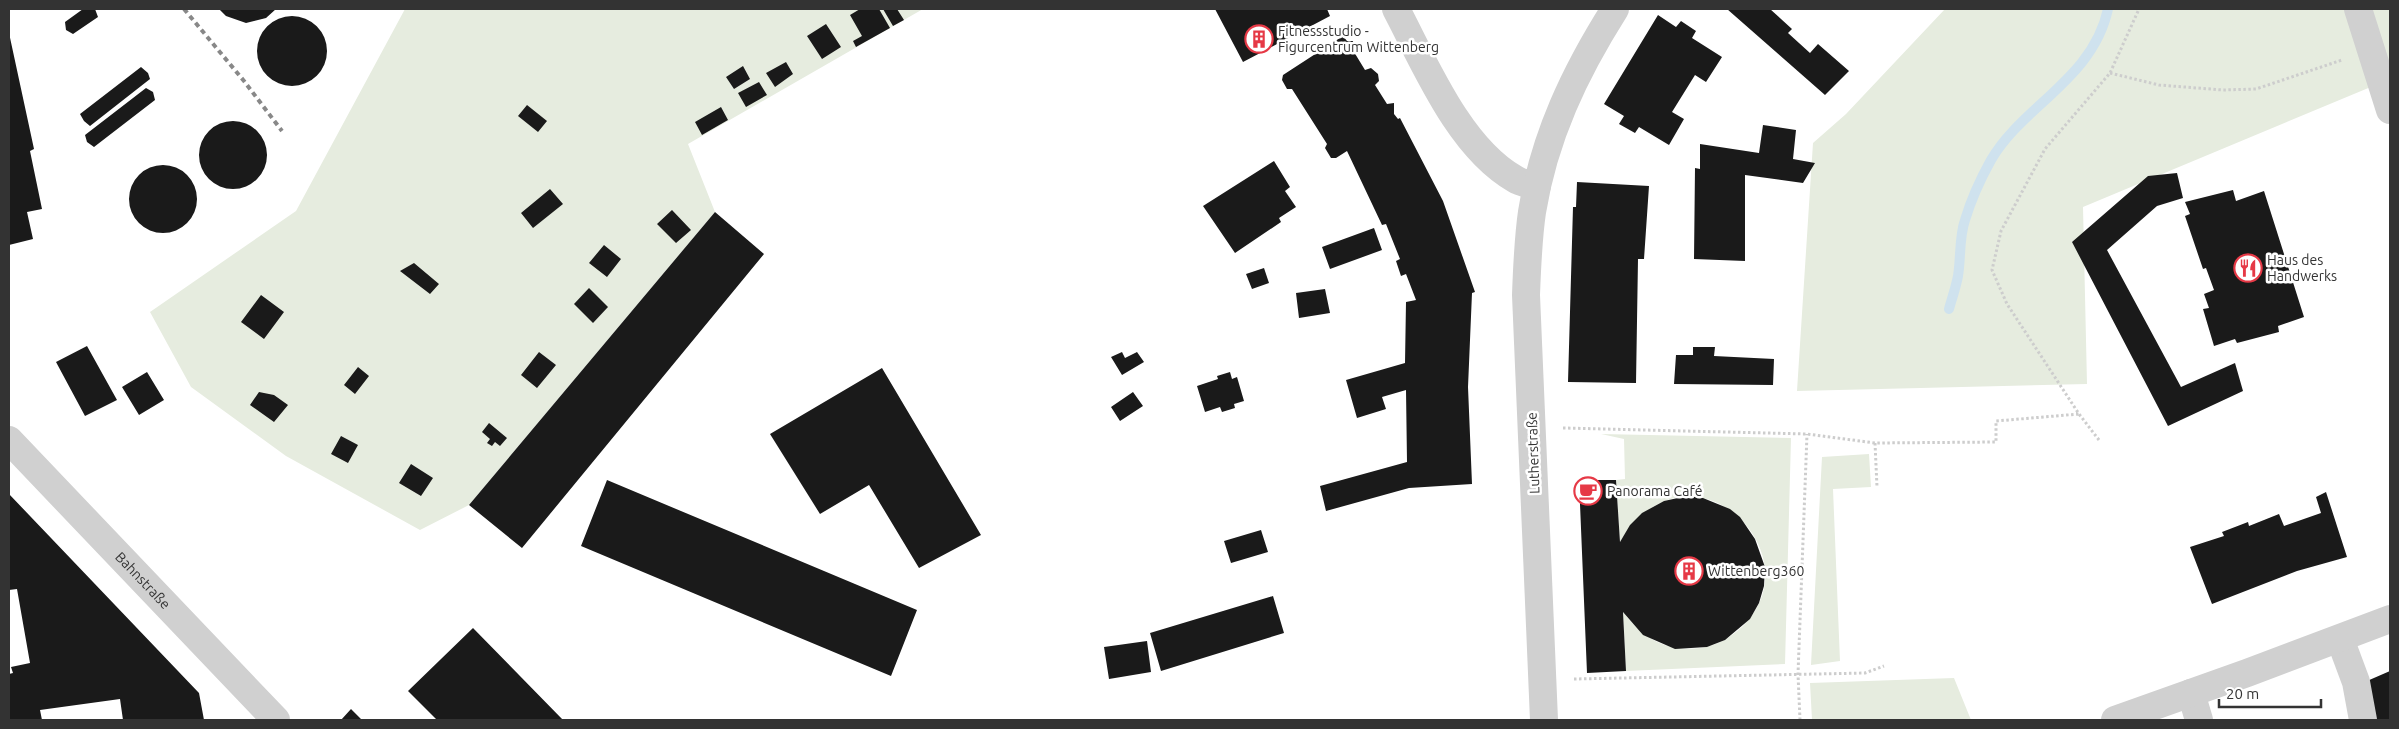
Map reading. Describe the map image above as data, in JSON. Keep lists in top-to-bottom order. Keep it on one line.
{"streets":{"street":["Lutherstraße","Bahnstraße"]},"places":{"building":["Fitnessstudio - Figurcentrum Wittenberg","Wittenberg360"],"restaurant":["Haus des Handwerks"],"cafe":["Panorama Café"]},"scale_bar":"20 m"}
